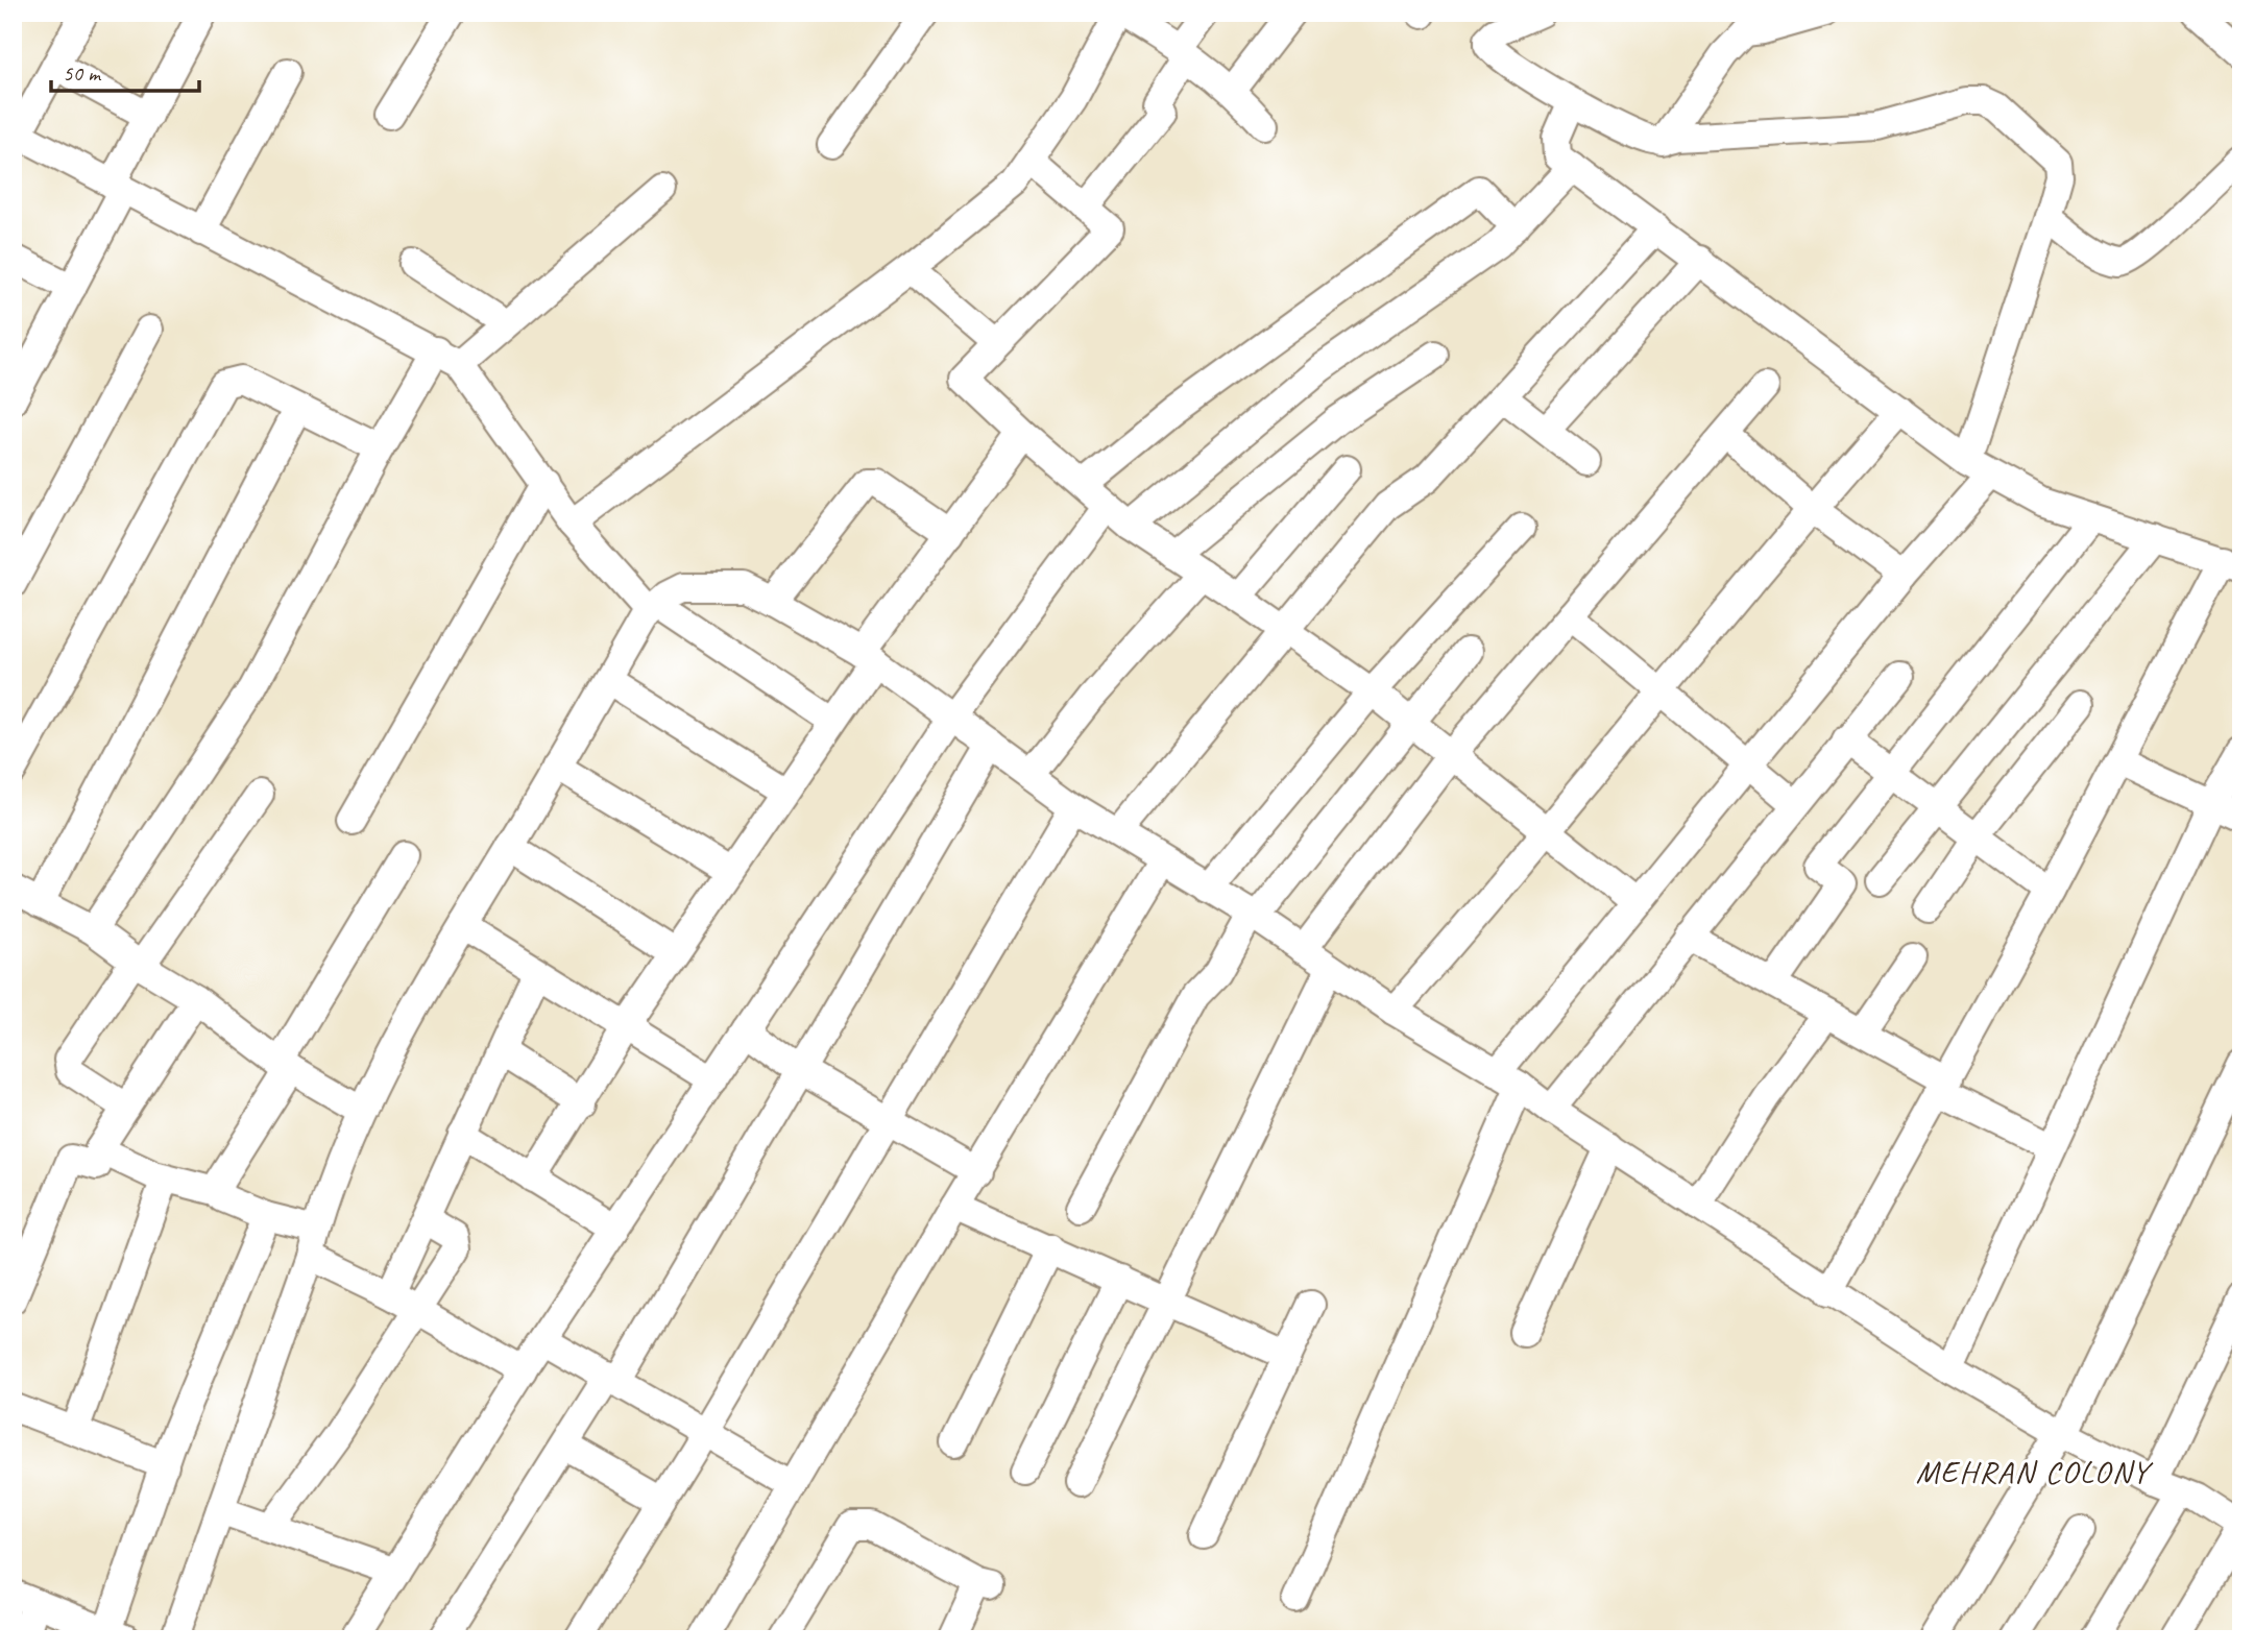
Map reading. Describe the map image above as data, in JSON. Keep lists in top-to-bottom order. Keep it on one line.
{"districts":["MEHRAN COLONY"],"scale_bar":"50 m"}
